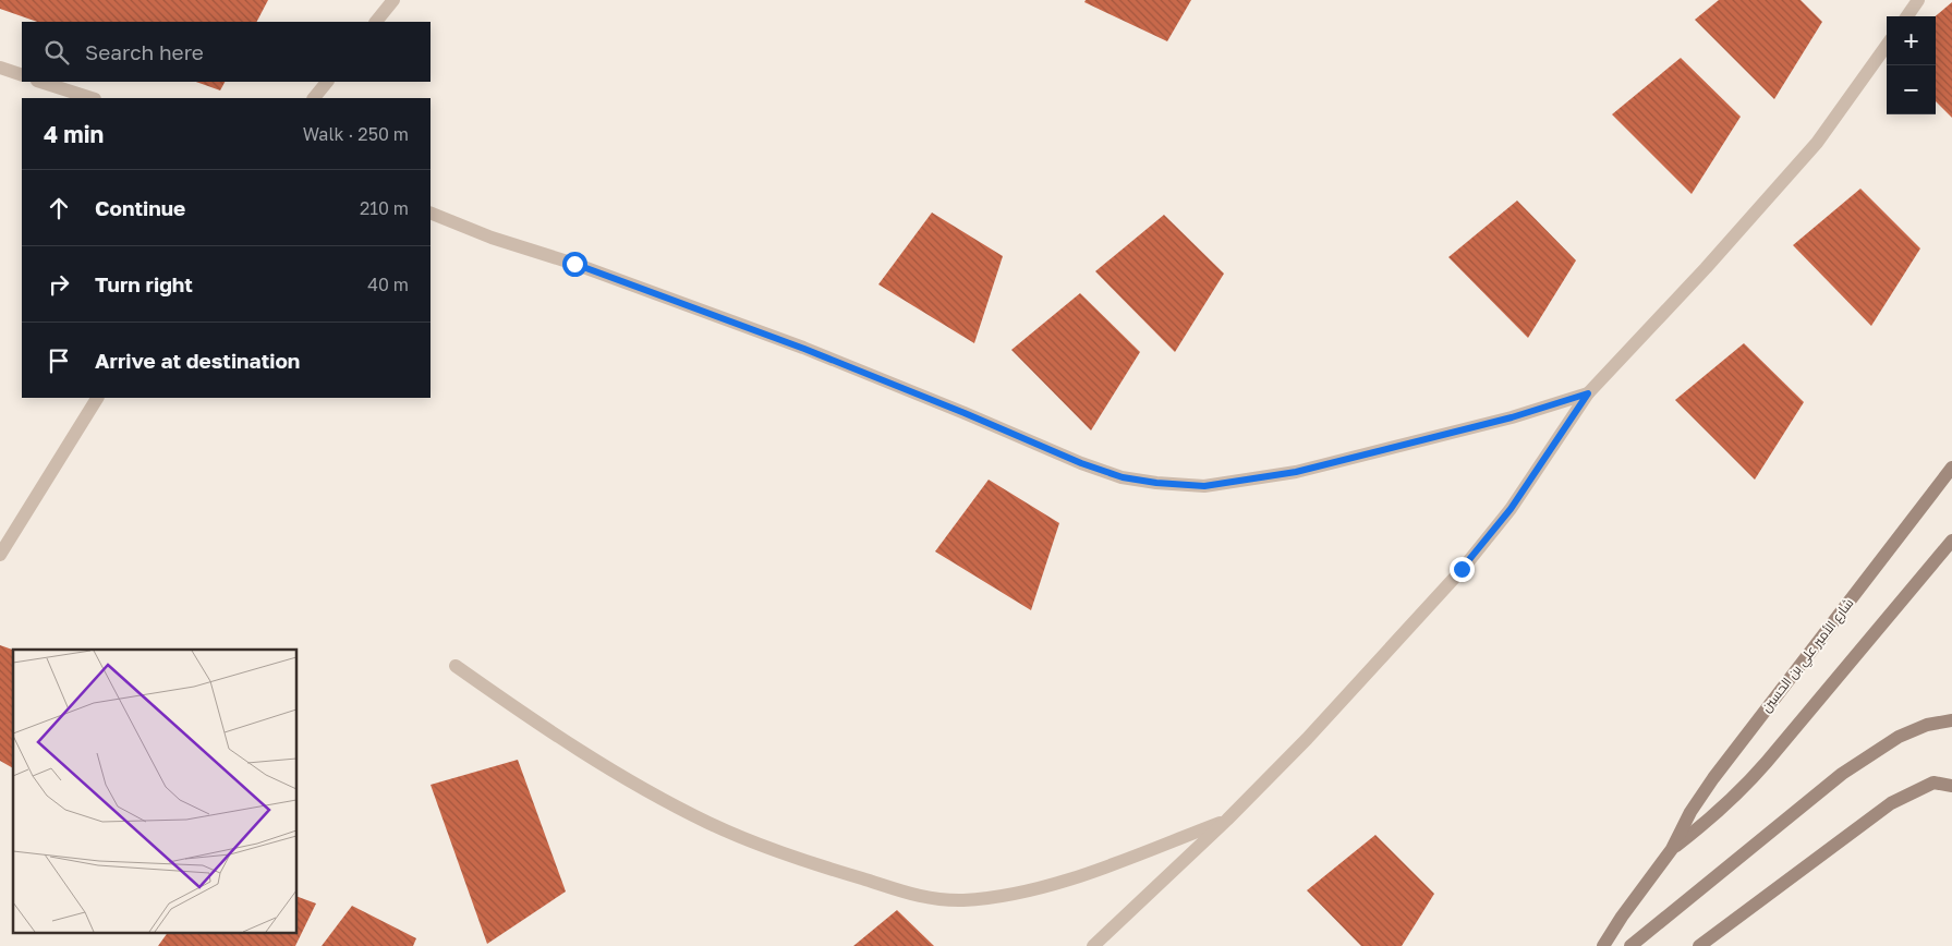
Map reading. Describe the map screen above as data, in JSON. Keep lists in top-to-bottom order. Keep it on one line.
{"streets":{"street":["شارع الأمير علي بن الحسين"]},"page":{"map_buttons":["+","−"],"search":"Search here","heading":["4 min","Walk · 250 m"],"list":[["Continue","210 m"],["Turn right","40 m"],"Arrive at destination"]}}
